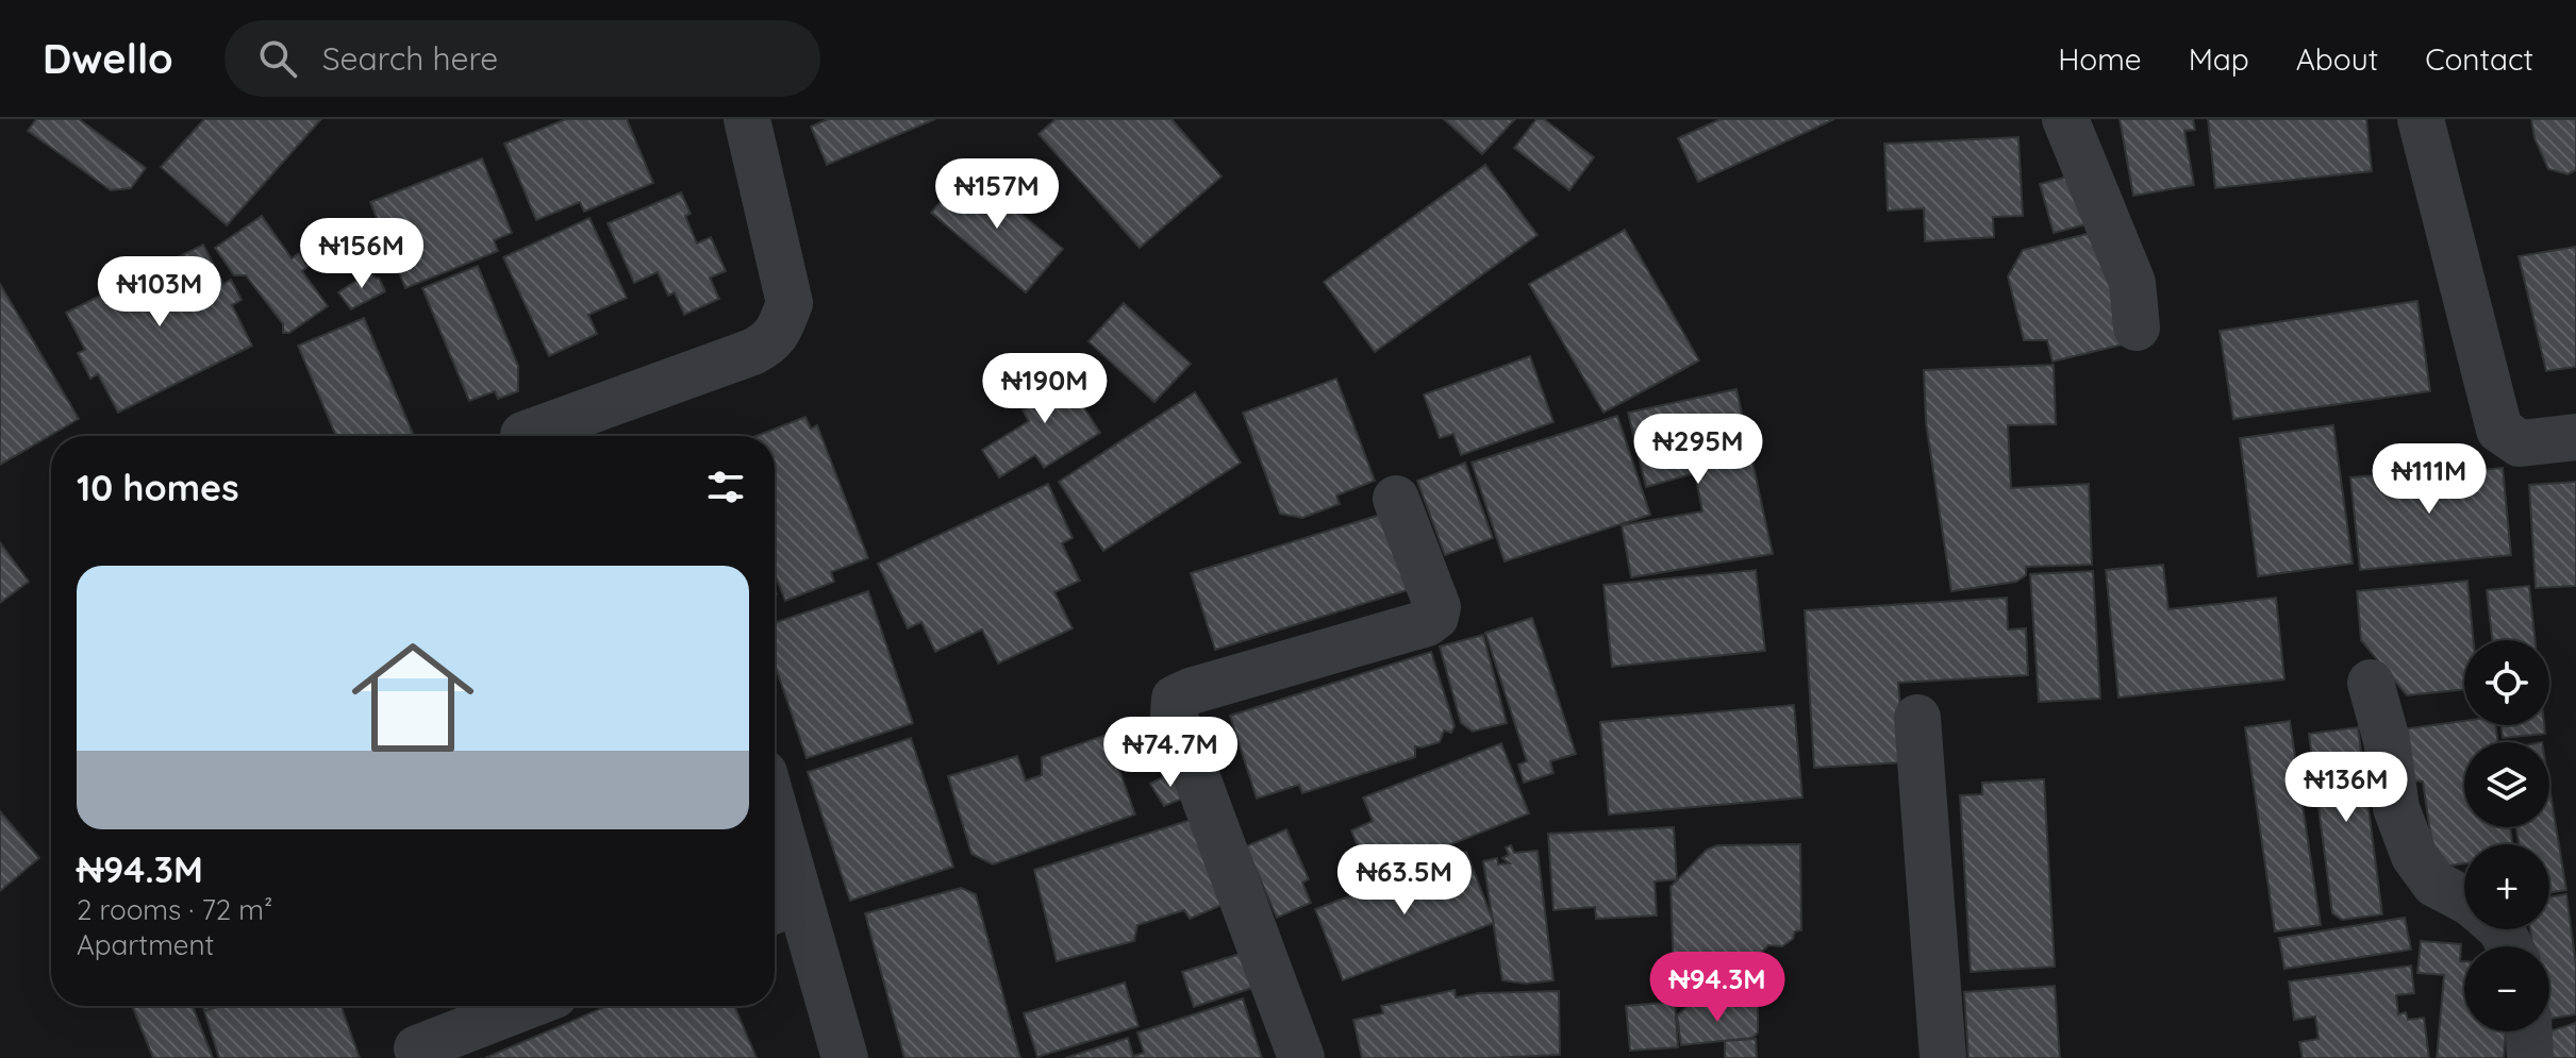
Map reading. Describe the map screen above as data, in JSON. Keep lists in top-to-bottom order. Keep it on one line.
{"page":{"header":"Dwello","search":"Search here","nav":["Home","Map","About","Contact"],"price":["₦157M","₦156M","₦103M","₦190M","₦295M","₦111M","₦74.7M","₦136M","₦63.5M","₦94.3M"],"heading":"10 homes","list":[{"name":"₦94.3M","note":"2 rooms · 72 m² · Apartment"}],"map_buttons":["+","−"]}}
